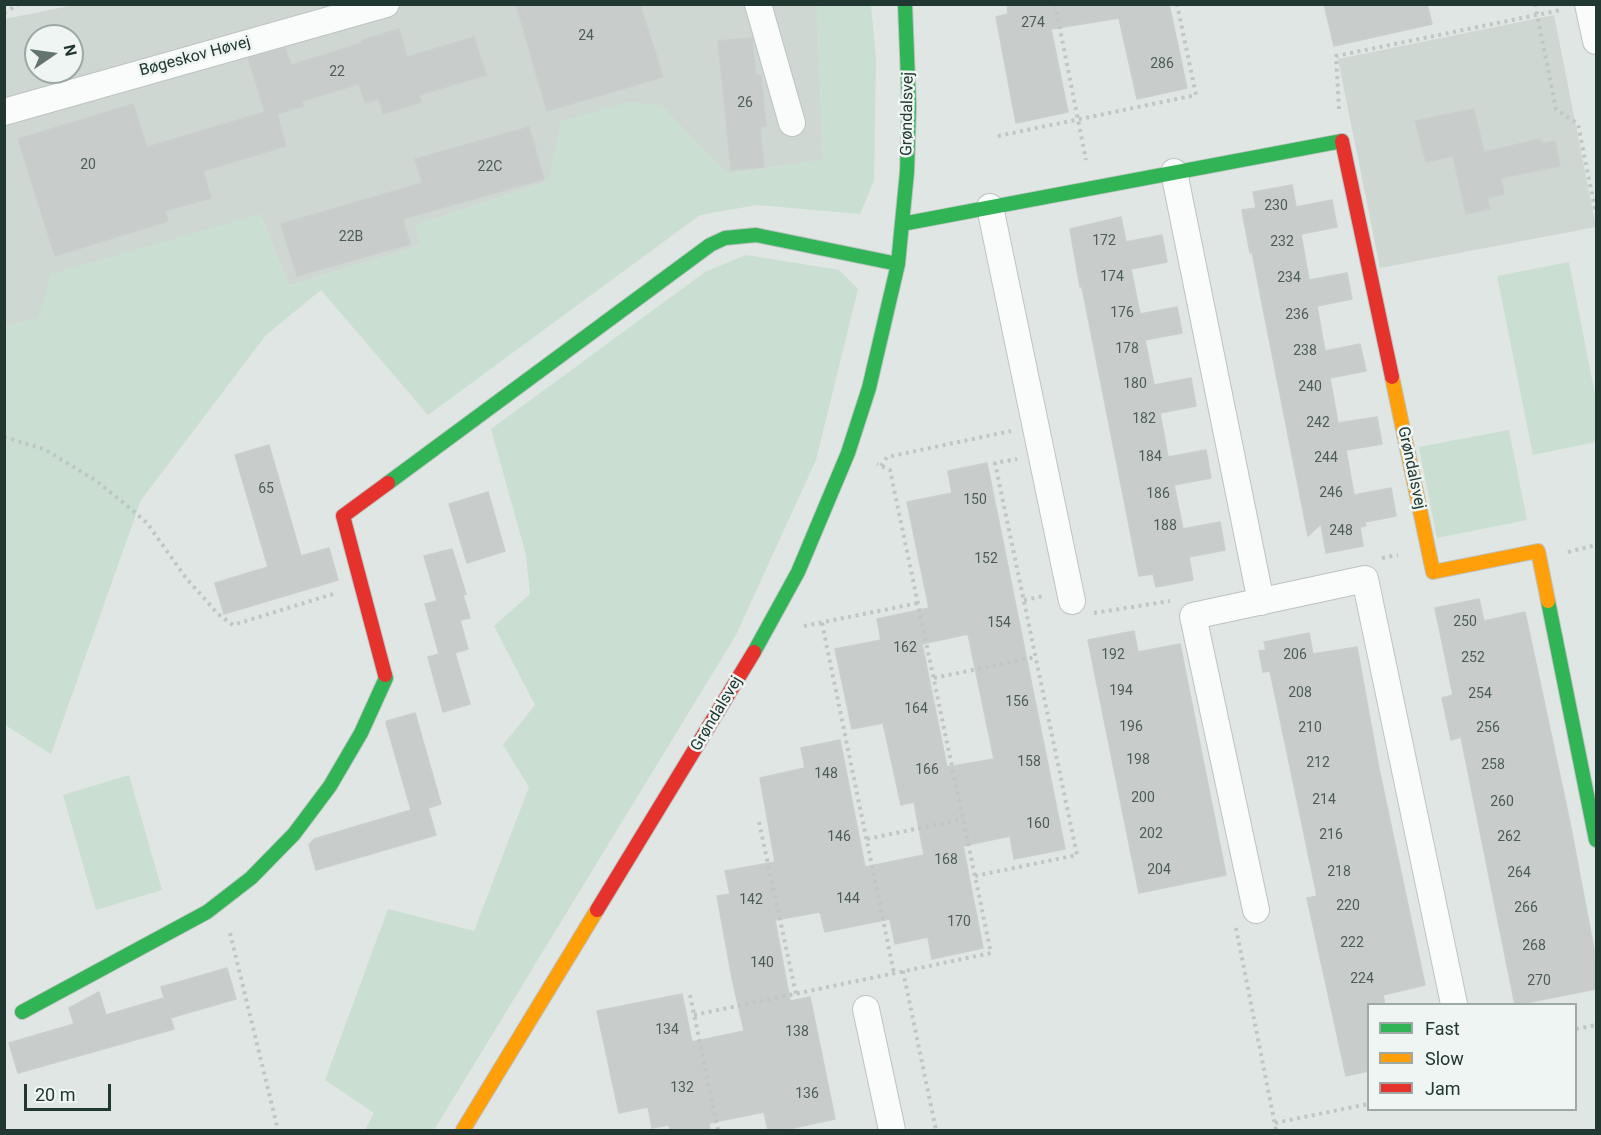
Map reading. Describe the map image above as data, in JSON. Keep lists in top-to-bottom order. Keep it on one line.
{"streets":{"street":["Bøgeskov Høvej","Grøndalsvej"]},"house_numbers":["274","24","286","22","26","20","22C","230","22B","172","232","174","234","176","236","178","238","180","240","182","242","184","244","65","246","186","150","188","248","152","250","154","162","192","206","252","194","208","254","156","164","196","210","256","198","158","212","258","166","148","200","214","260","160","202","216","146","262","168","204","218","264","144","142","220","266","170","222","268","140","224","270","134","138","132","136"],"legend":["Fast","Slow","Jam"],"scale_bar":"20 m","north":"right"}
